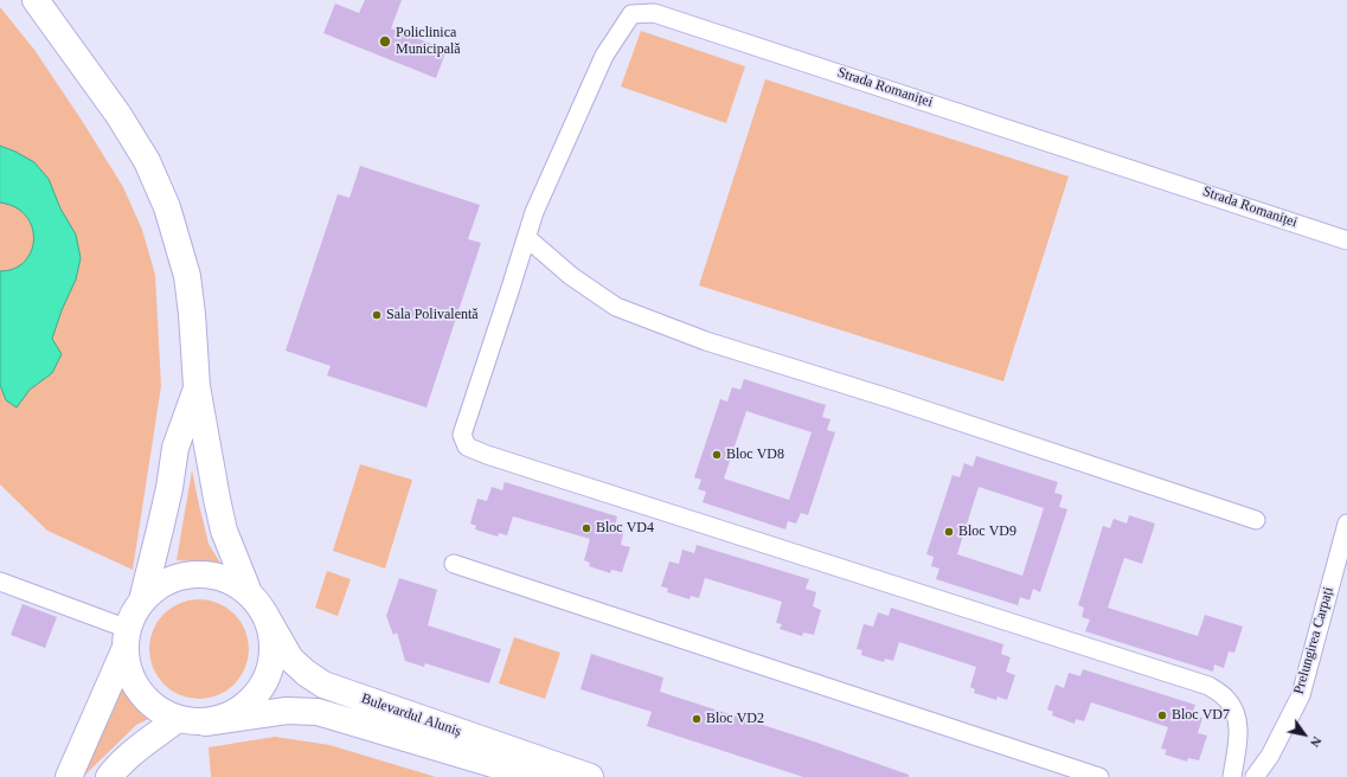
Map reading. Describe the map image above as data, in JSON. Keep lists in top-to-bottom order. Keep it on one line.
{"streets":{"main road":["Bulevardul Aluniș"],"street":["Strada Romaniței","Prelungirea Carpați"]},"places":["Policlinica Municipală","Sala Polivalentă","Bloc VD8","Bloc VD4","Bloc VD9","Bloc VD7","Bloc VD2"],"north":"bottom right"}
